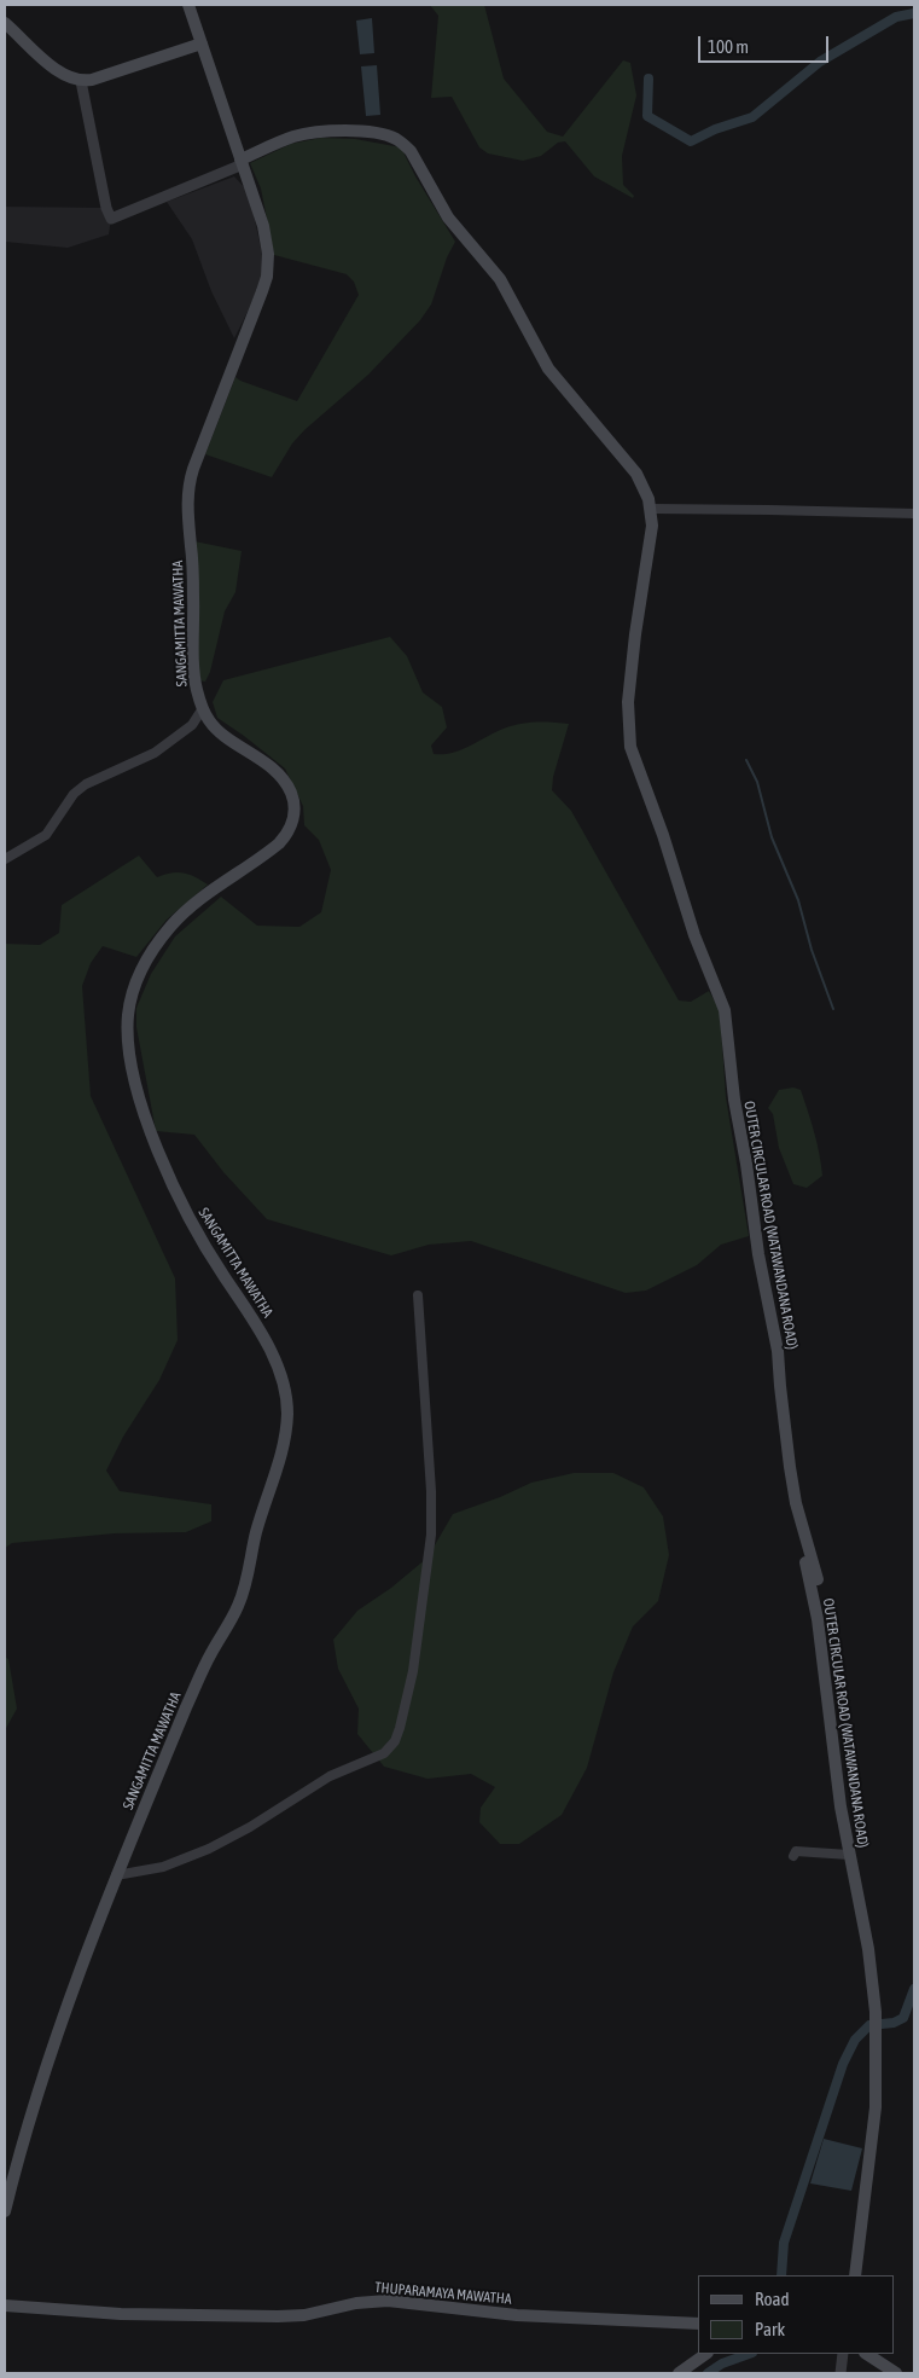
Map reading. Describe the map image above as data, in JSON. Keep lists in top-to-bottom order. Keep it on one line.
{"streets":{"main road":["SANGAMITTA MAWATHA","OUTER CIRCULAR ROAD (WATAWANDANA ROAD)","THUPARAMAYA MAWATHA"]},"crossings":[["SANGAMITTA MAWATHA","OUTER CIRCULAR ROAD (WATAWANDANA ROAD)"]],"legend":["Road","Park"],"scale_bar":"100 m"}
